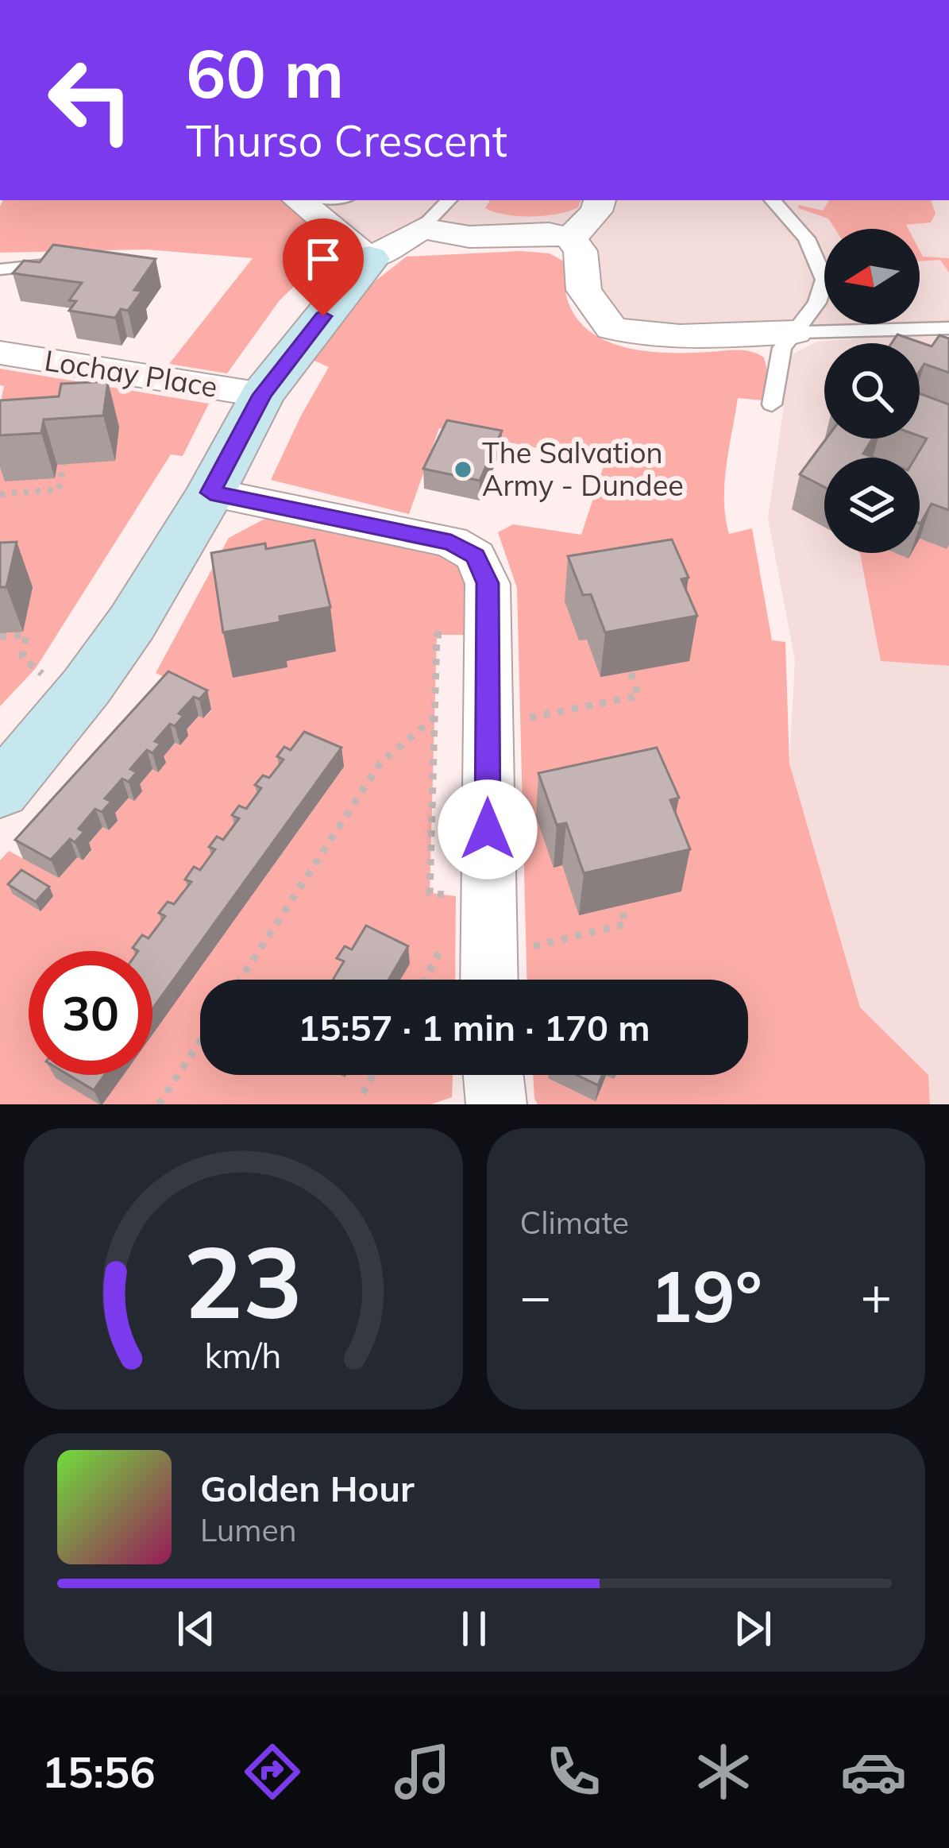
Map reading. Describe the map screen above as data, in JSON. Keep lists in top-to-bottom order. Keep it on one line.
{"streets":{"street":["Lochay Place"]},"places":["The Salvation Army - Dundee"],"north":"left","page":{"turn":["60 m","Thurso Crescent"],"limit":"30","trip":"15:57 · 1 min · 170 m","tile":"Climate","heat":["−","19°","+"],"song":["Golden Hour","Lumen"],"tabs":"15:56","gauge":["23","km/h"]}}
